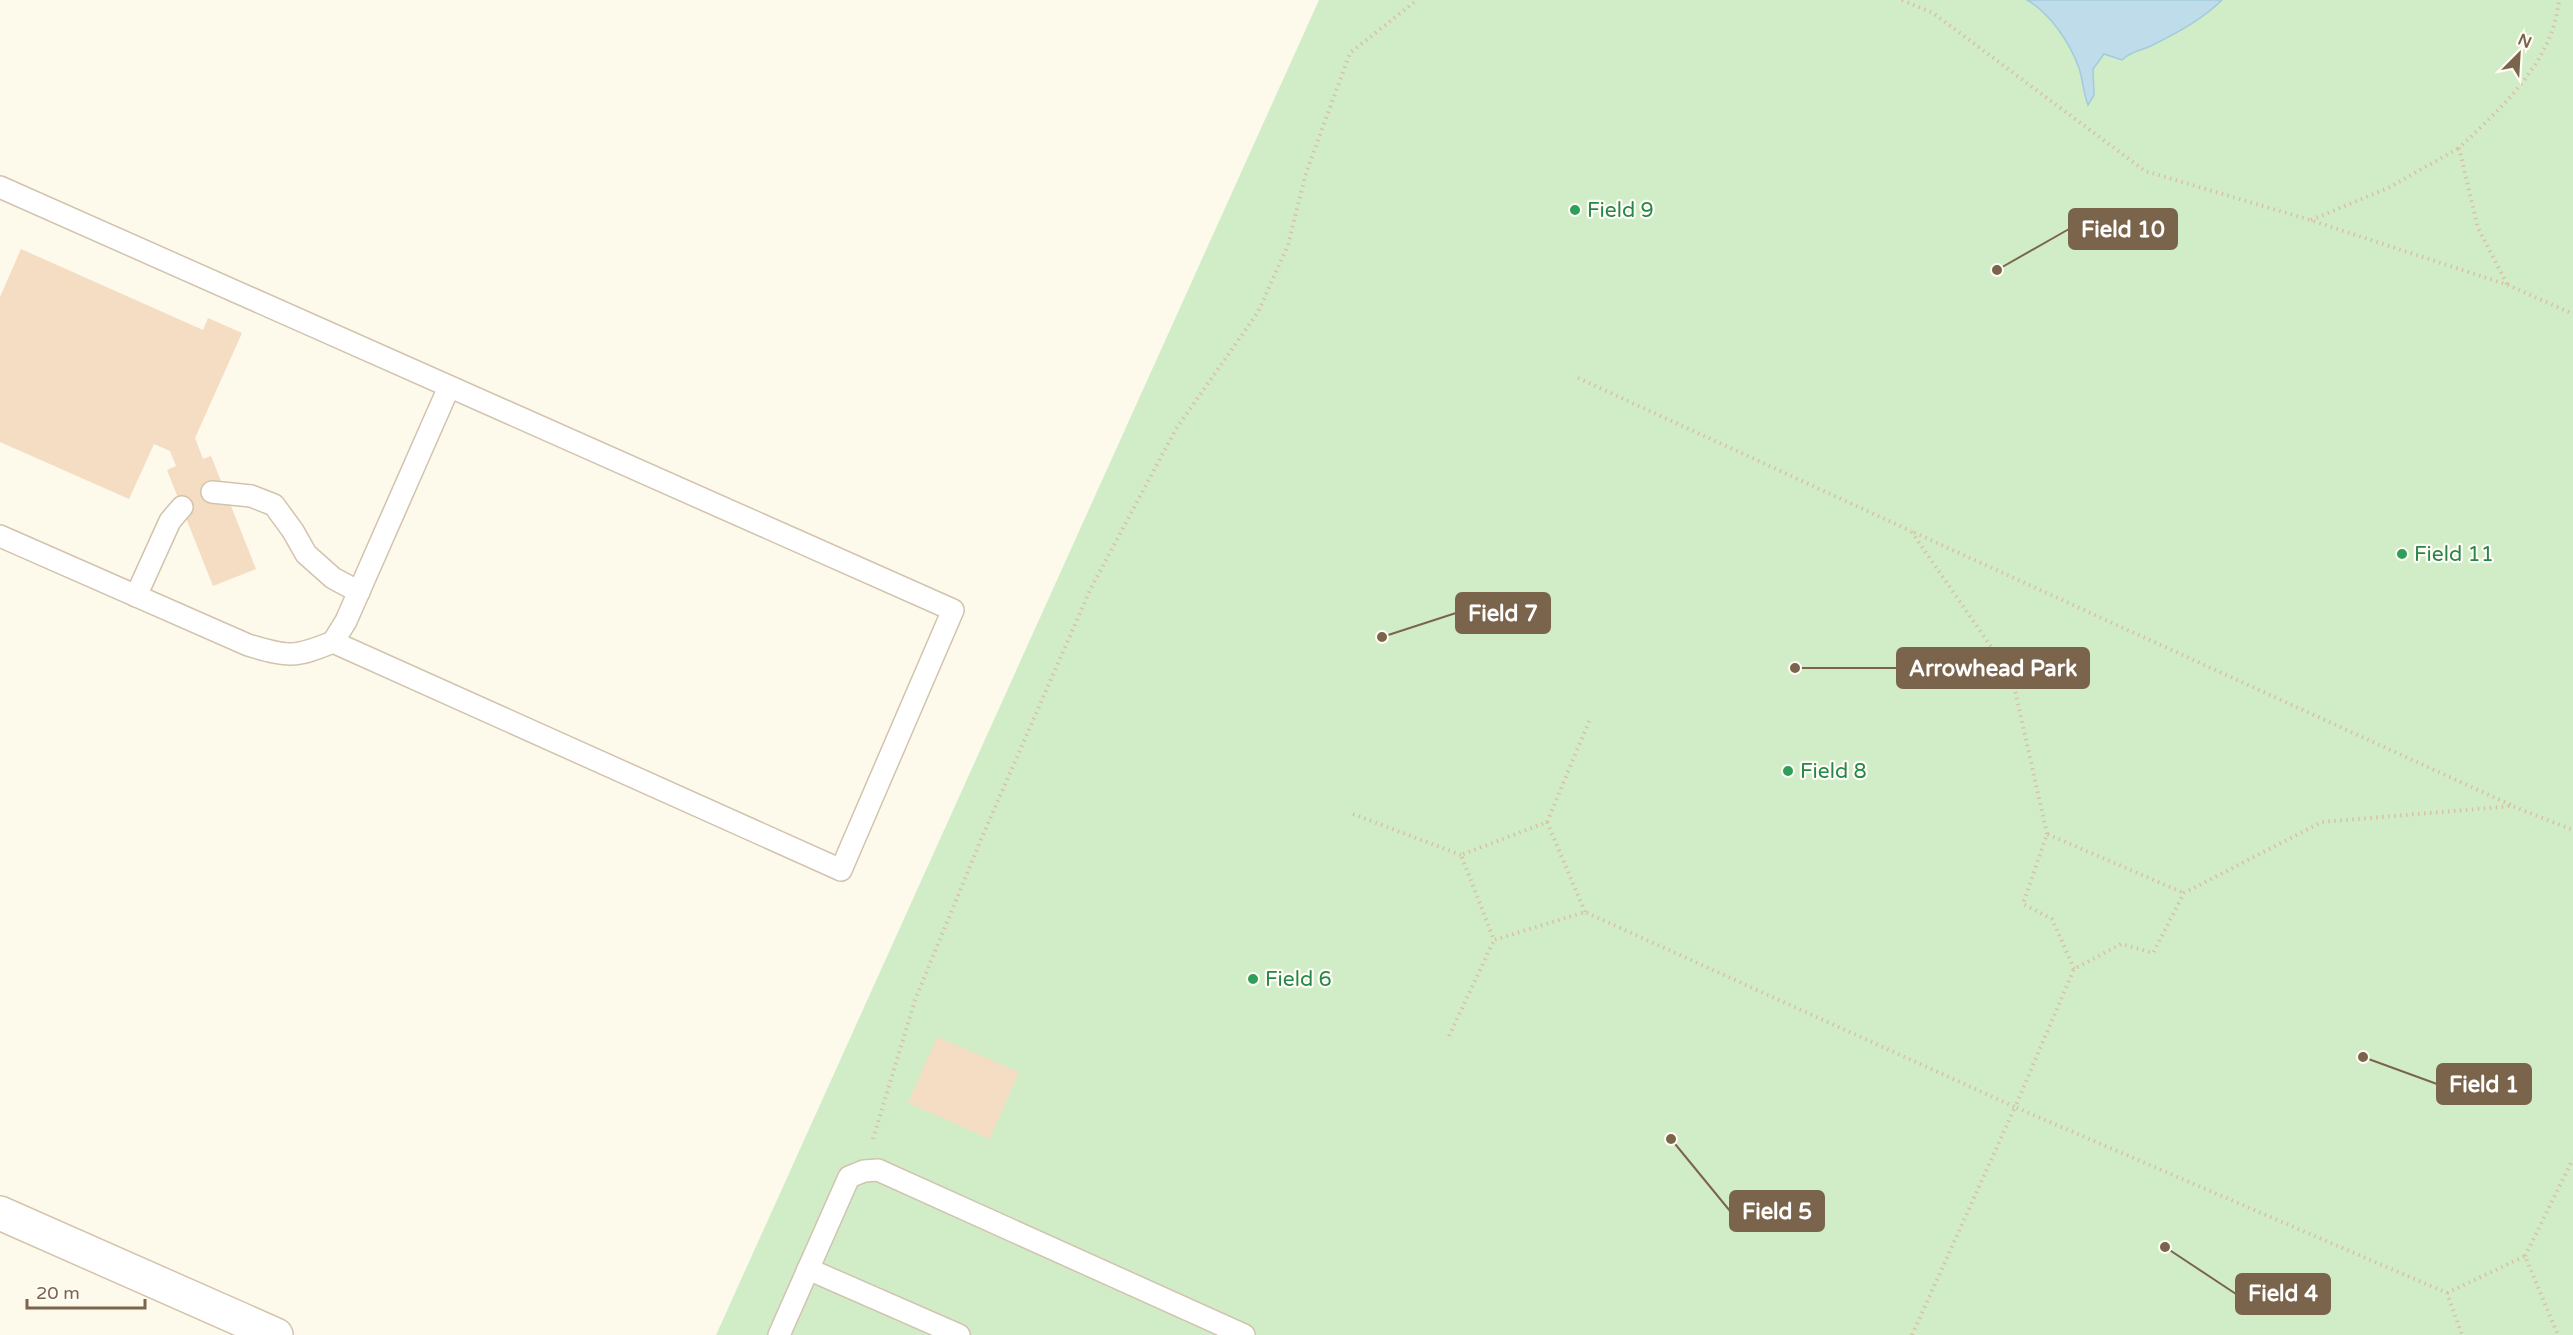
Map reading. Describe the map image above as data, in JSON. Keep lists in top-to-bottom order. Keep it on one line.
{"places":["Field 9","Field 10","Field 11","Field 7","Arrowhead Park","Field 8","Field 6","Field 1","Field 5","Field 4"],"scale_bar":"20 m","north":"top right"}
